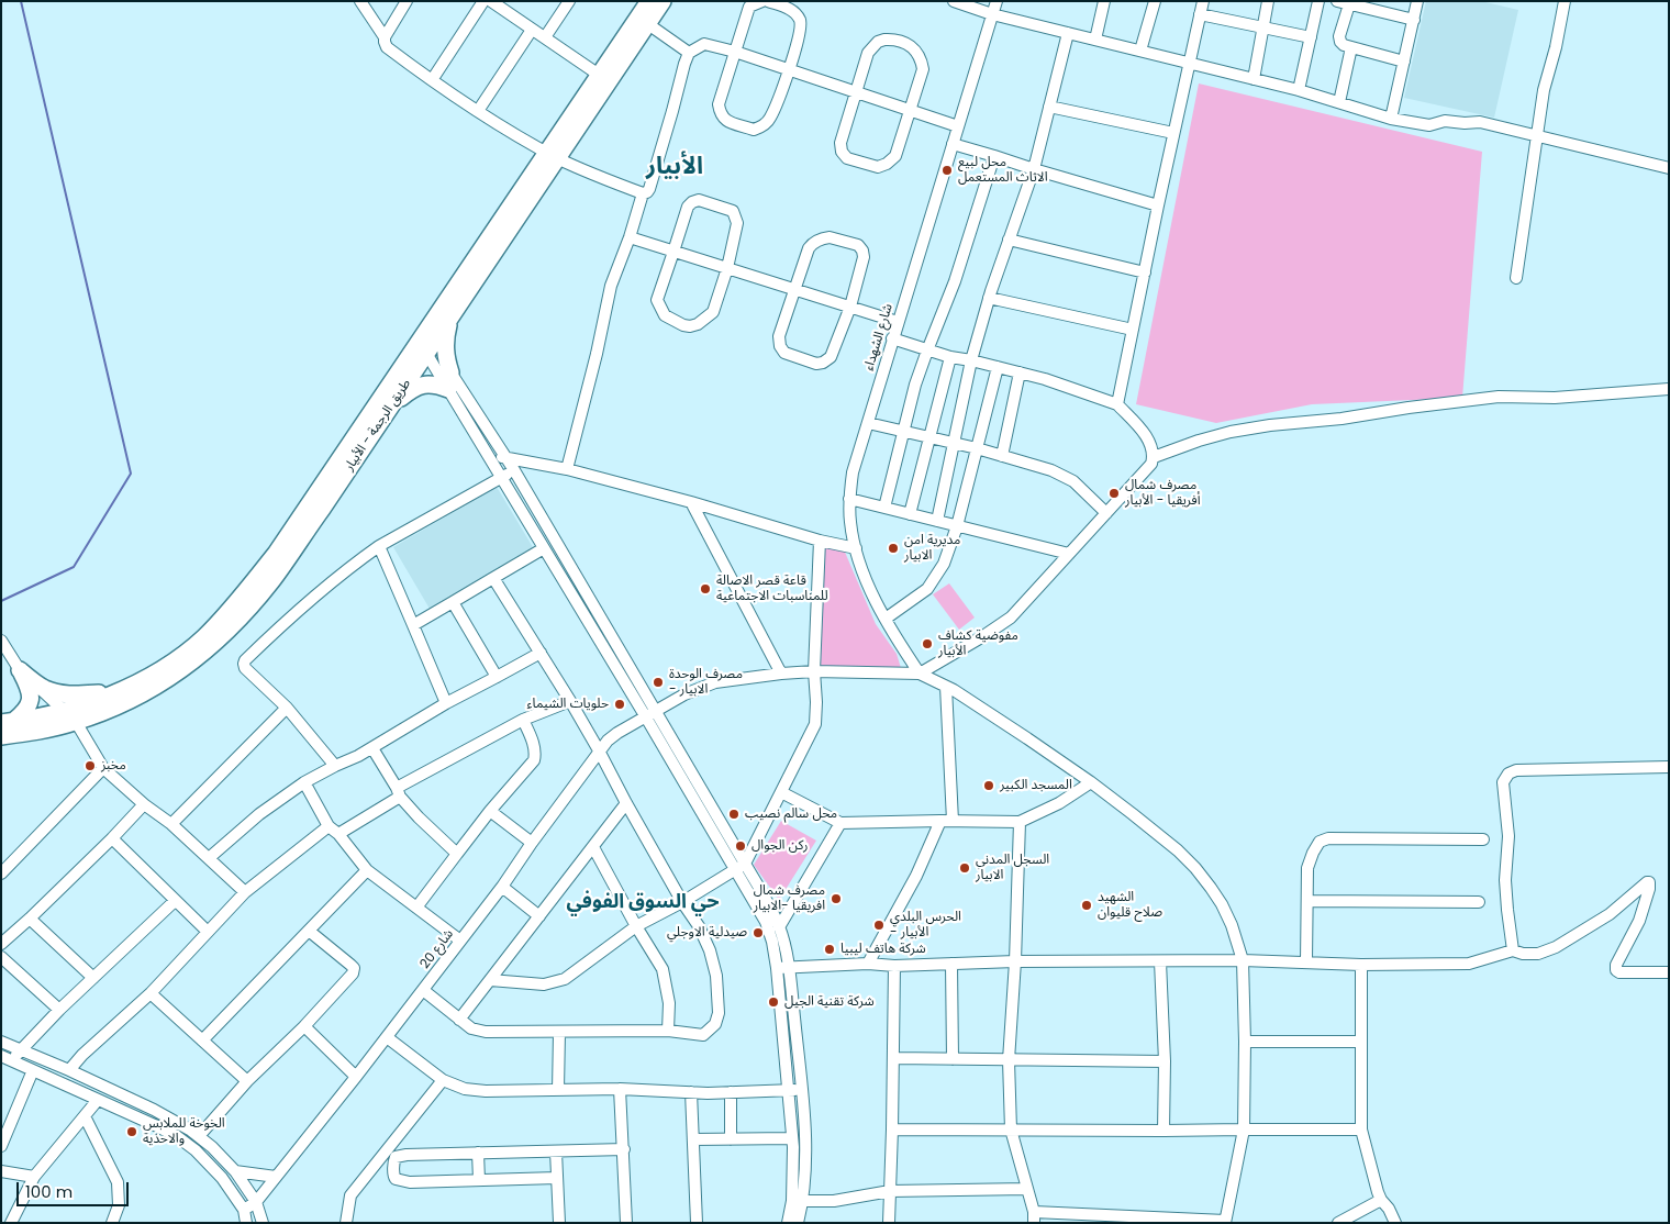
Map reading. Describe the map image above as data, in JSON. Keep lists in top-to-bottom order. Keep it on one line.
{"streets":{"highway":["طريق الرجمة - الأبيار"],"street":["شارع الشهداء","شارع 20"]},"crossings":[["شارع الشهداء","شارع 20"]],"districts":["الأبيار","حي السوق الفوفي"],"places":["محل لبيع الاثاث المستعمل","مصرف شمال أفريقيا - الأبيار","مديرية امن الابيار","قاعة قصر الاصالة للمناسبات الاجتماعية","مفوضية كشاف الأبيار","مصرف الوحدة - الابيار","حلويات الشيماء","مخبز","المسجد الكبير","محل سالم نصيب","ركن الجوال","السجل المدني الابيار","مصرف شمال افريقيا -الابيار","الشهيد صلاح قليوان","الحرس البلدي - الأبيار","صيدلية الاوجلي","شركة هاتف ليبيا","شركة تقنية الجيل","الخوخة للملابس والاحذية"],"scale_bar":"100 m"}
